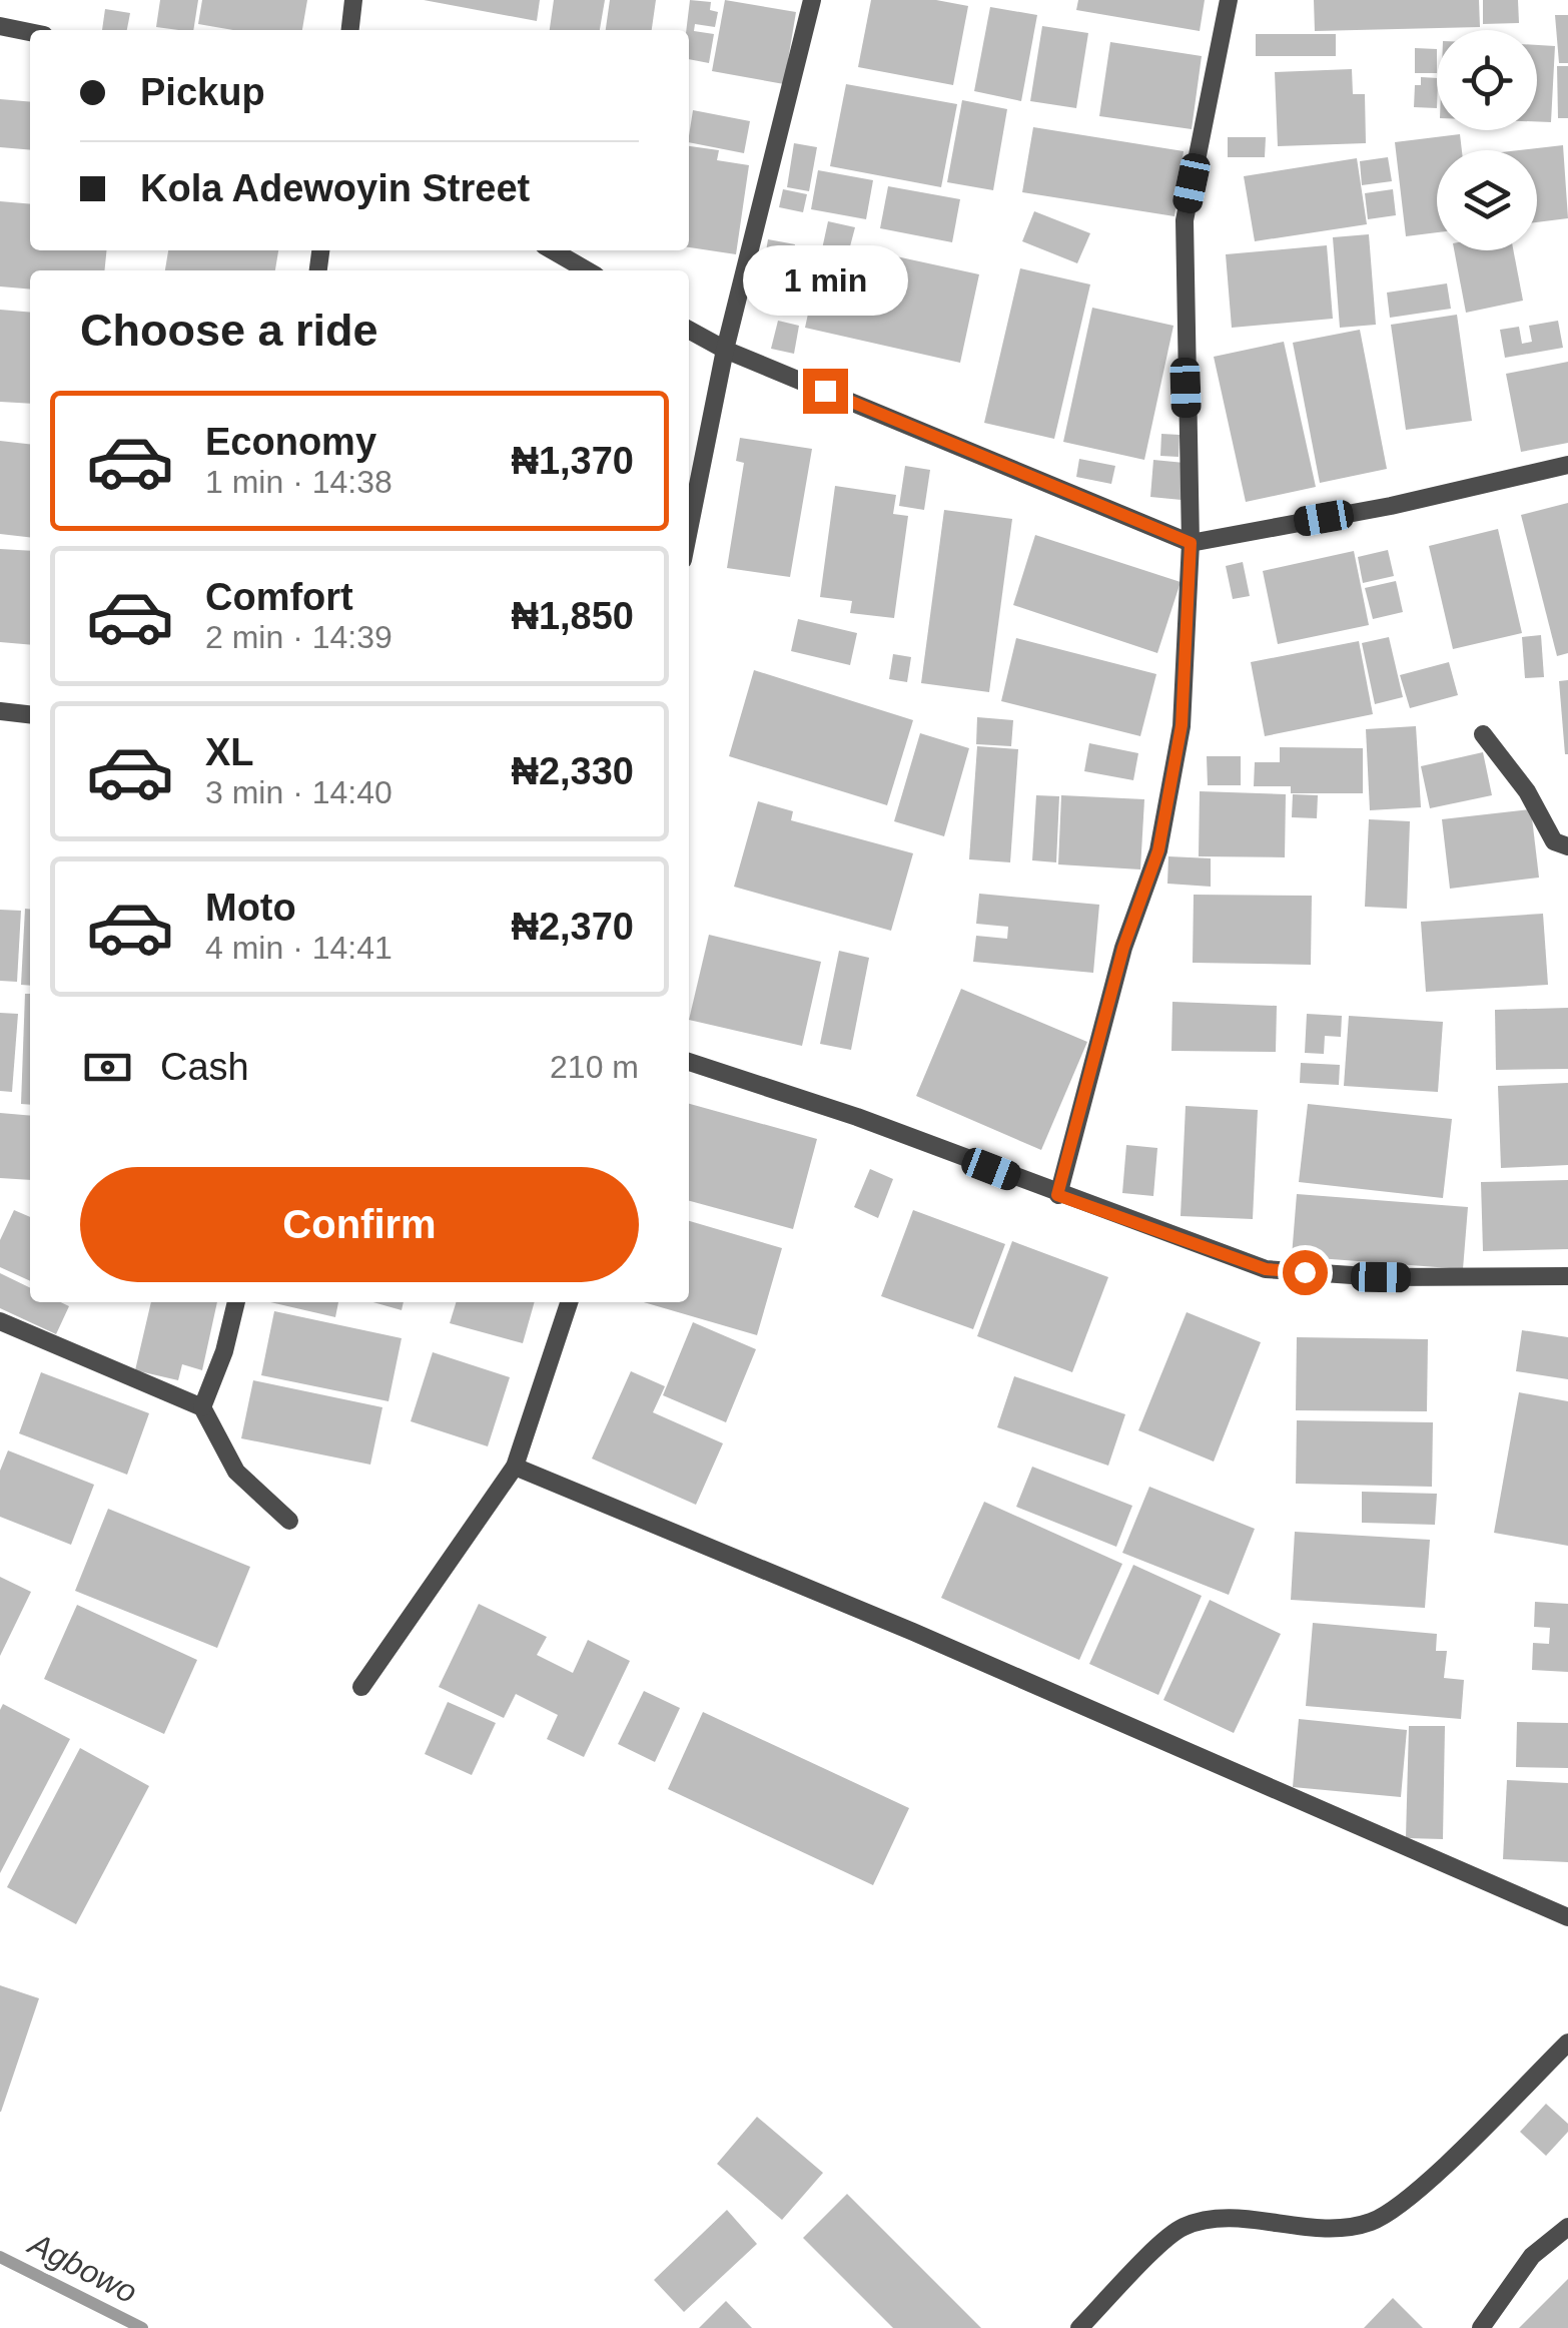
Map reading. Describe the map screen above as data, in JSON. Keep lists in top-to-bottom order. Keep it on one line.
{"water":["Agbowo"],"page":{"banner":["Pickup","Kola Adewoyin Street"],"bubble":"1 min","heading":"Choose a ride","list":[{"name":"Economy","note":"1 min · 14:38","value":"₦1,370"},{"name":"Comfort","note":"2 min · 14:39","value":"₦1,850"},{"name":"XL","note":"3 min · 14:40","value":"₦2,330"},{"name":"Moto","note":"4 min · 14:41","value":"₦2,370"}],"pay":["Cash","210 m"],"buttons":"Confirm"}}
